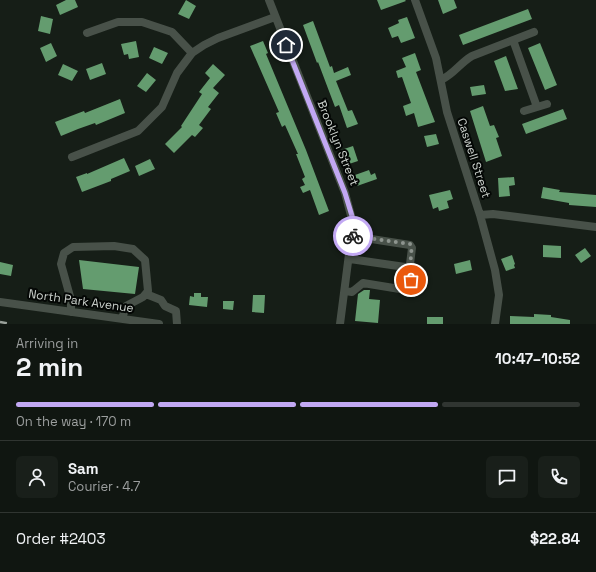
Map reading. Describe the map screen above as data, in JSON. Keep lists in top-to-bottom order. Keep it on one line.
{"streets":{"street":["Brooklyn Street","Caswell Street","North Park Avenue"]},"page":{"heading":["2 min","Arriving in","10:47–10:52"],"panel":["Sam","Courier · 4.7","Order #2403","$22.84"],"bar":"On the way · 170 m"}}
